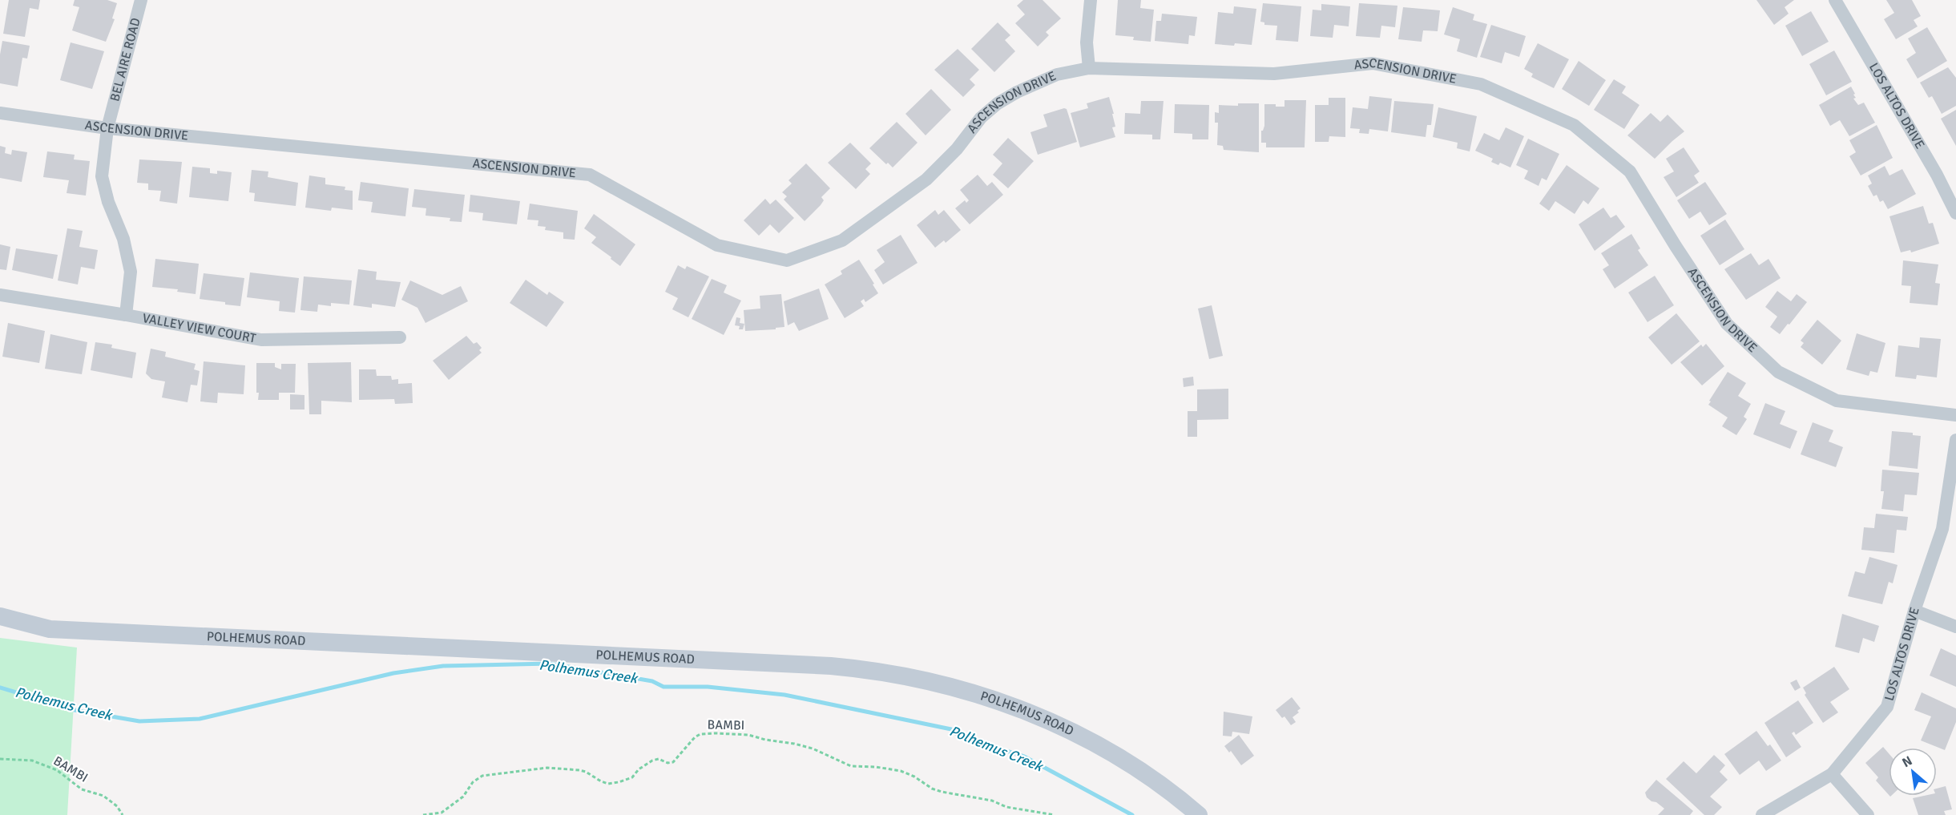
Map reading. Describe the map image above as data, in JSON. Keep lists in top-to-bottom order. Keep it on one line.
{"streets":{"main road":["POLHEMUS ROAD"],"street":["BEL AIRE ROAD","ASCENSION DRIVE","LOS ALTOS DRIVE","VALLEY VIEW COURT"],"path":["BAMBI"]},"crossings":[["BEL AIRE ROAD","ASCENSION DRIVE"],["BEL AIRE ROAD","VALLEY VIEW COURT"]],"water":["Polhemus Creek"],"north":"top left"}
